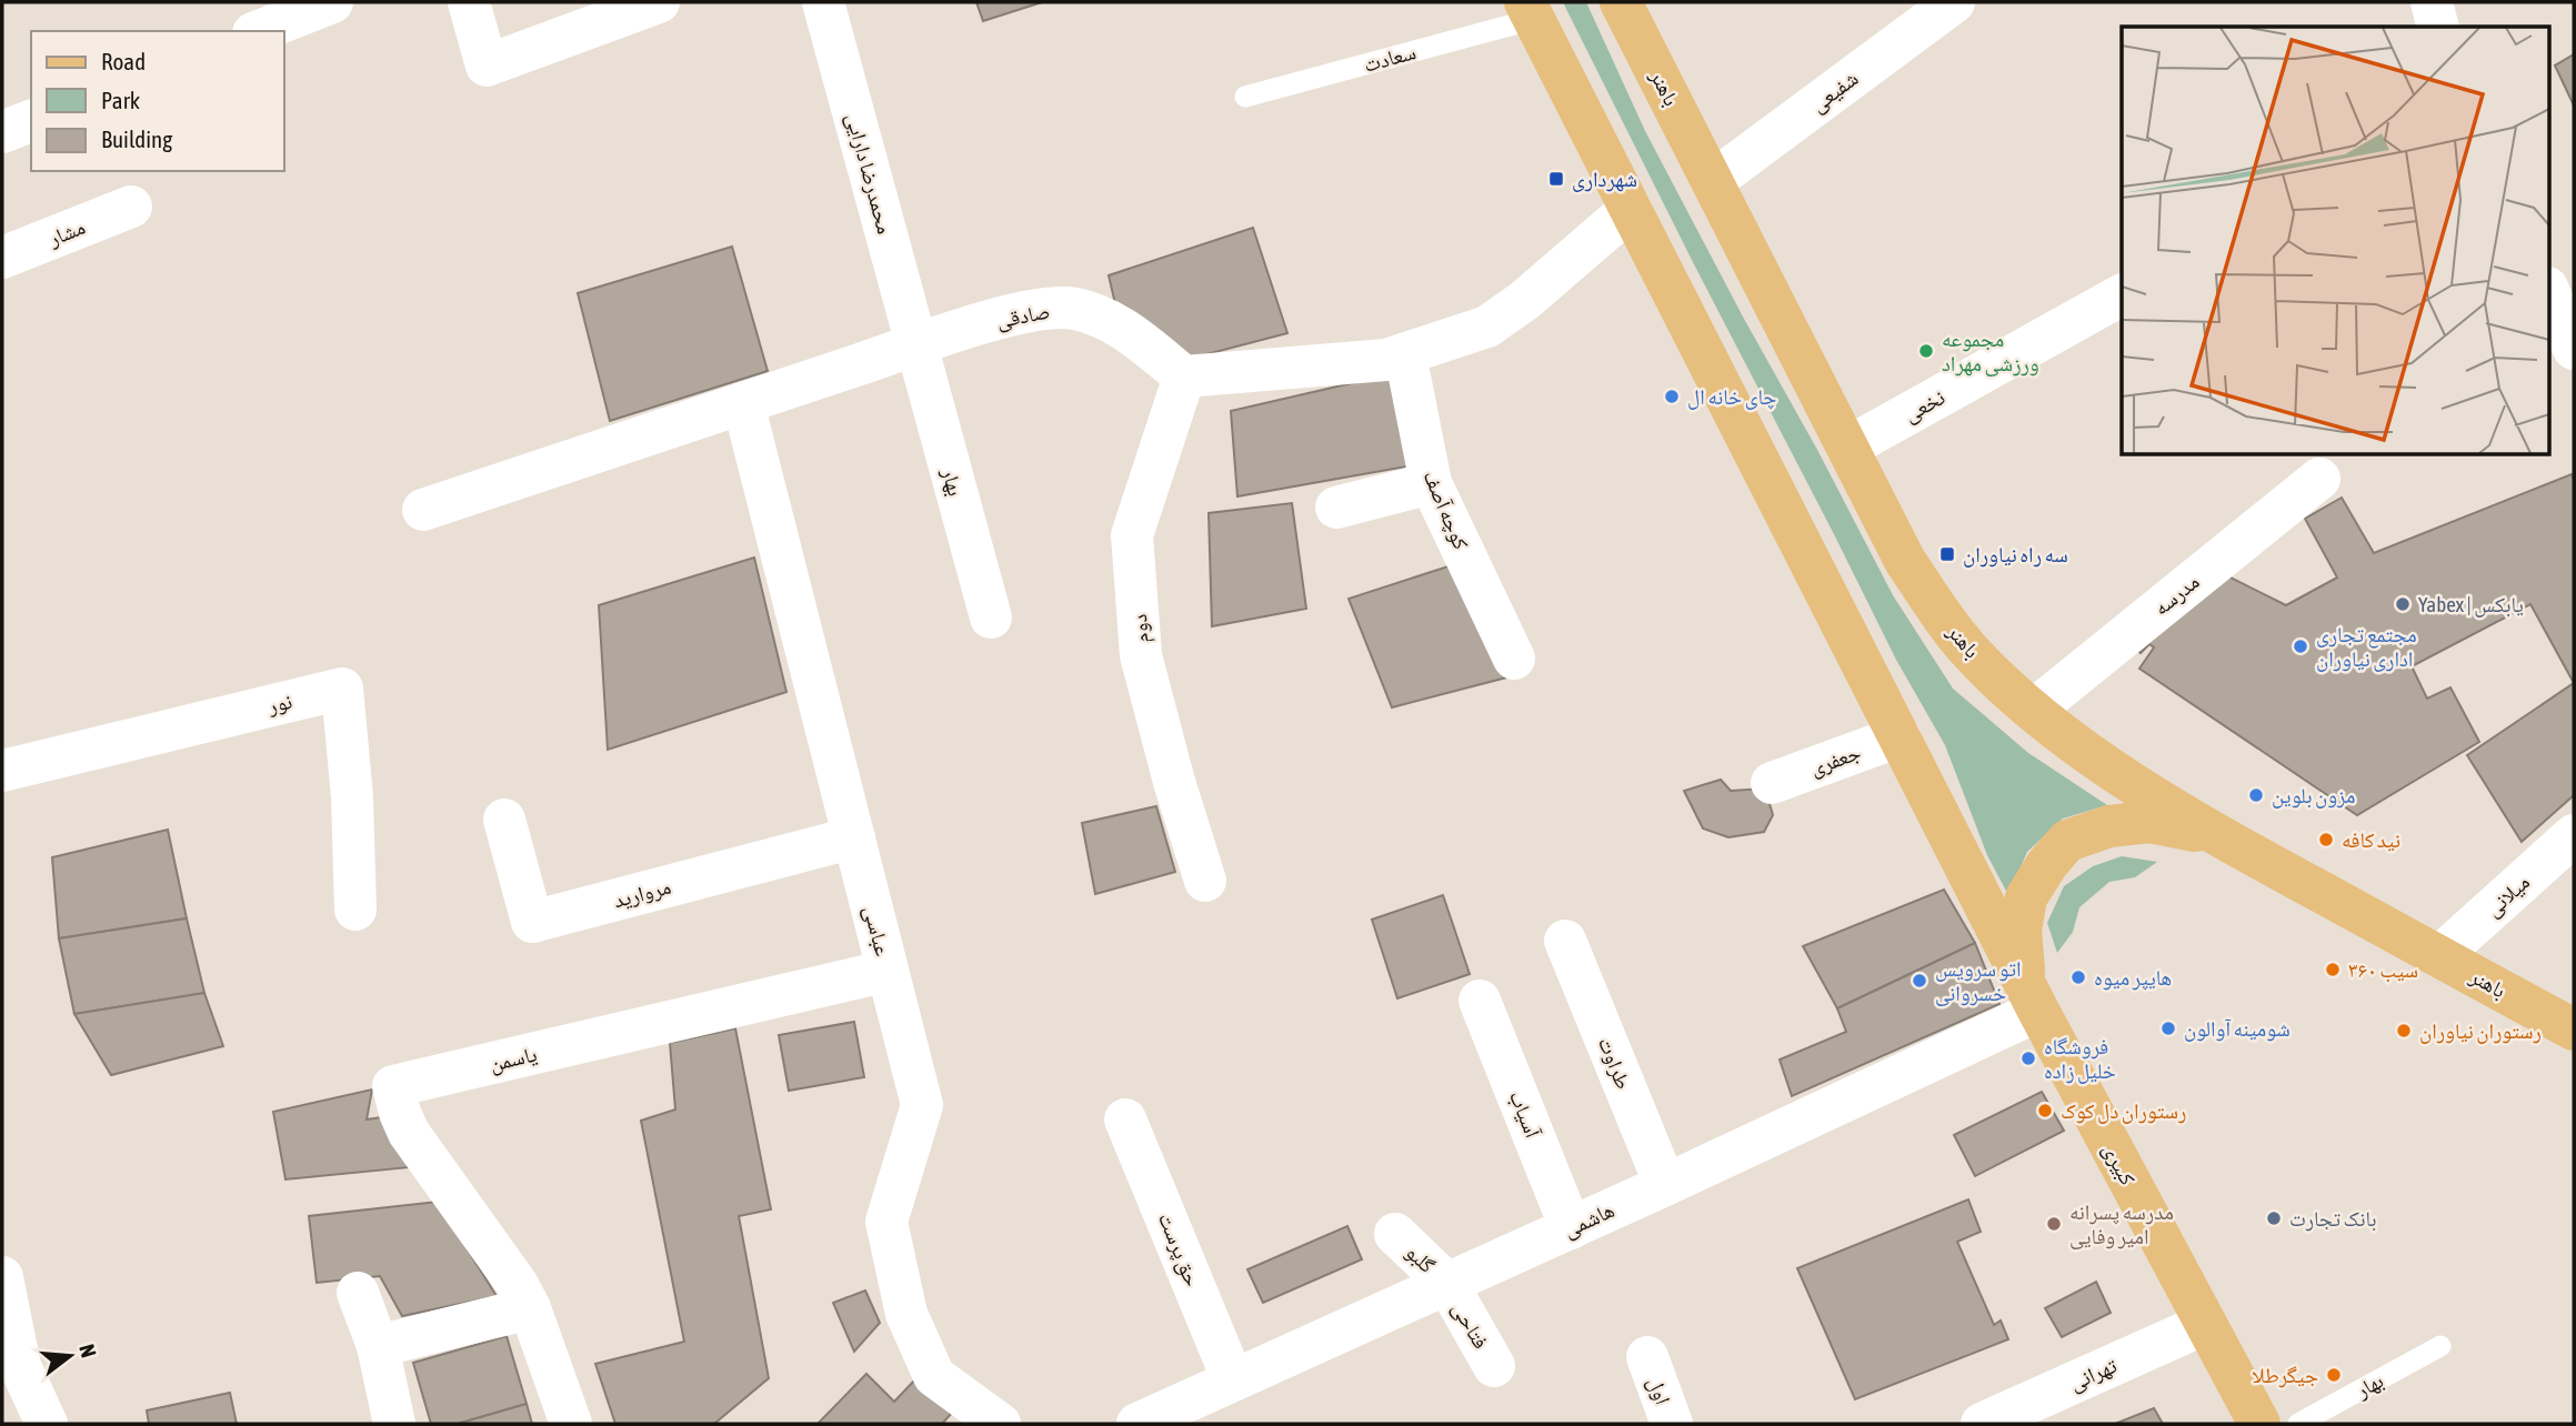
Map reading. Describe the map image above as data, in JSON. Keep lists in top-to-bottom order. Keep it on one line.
{"streets":{"main road":["باهنر","کبیری"],"street":["شفیعی","محمدرضا دارایی","مشار","صادقی","نخعی","بهار","کوچه آصف","مدرسه","دوم","نور","جعفری","مروارید","میلانی","عباسی","یاسمن","طراوت","آسیاب","هاشمی","حق پرست","گلبو","فتاحی","تهرانی","اول"],"lane":["سعادت"]},"crossings":[["باهنر","شفیعی"],["باهنر","نخعی"],["باهنر","مدرسه"],["باهنر","میلانی"],["محمدرضا دارایی","صادقی"],["محمدرضا دارایی","بهار"],["صادقی","بهار"],["صادقی","دوم"],["صادقی","عباسی"],["مروارید","عباسی"],["عباسی","یاسمن"],["طراوت","هاشمی"],["آسیاب","هاشمی"],["کبیری","هاشمی"],["کبیری","تهرانی"],["هاشمی","حق پرست"],["هاشمی","گلبو"],["هاشمی","فتاحی"],["گلبو","فتاحی"]],"places":{"transit":["شهرداری","سه راه نیاوران"],"other":["مجموعه ورزشی مهراد","چای خانه ال","Yabex | یابکس","مجتمع تجاری اداری نیاوران","مزون بلوین","نيد كافه","سیب ٣۶٠","هایپر میوه","اتو سرویس خسروانی","شومینه آوالون","رستوران نیاوران","فروشگاه خلیل زاده","رستوران دل کوک","بانک تجارت","مدرسه پسرانه امیر وفایی","جیگرطلا"]},"legend":["Road","Park","Building"],"north":"right"}
